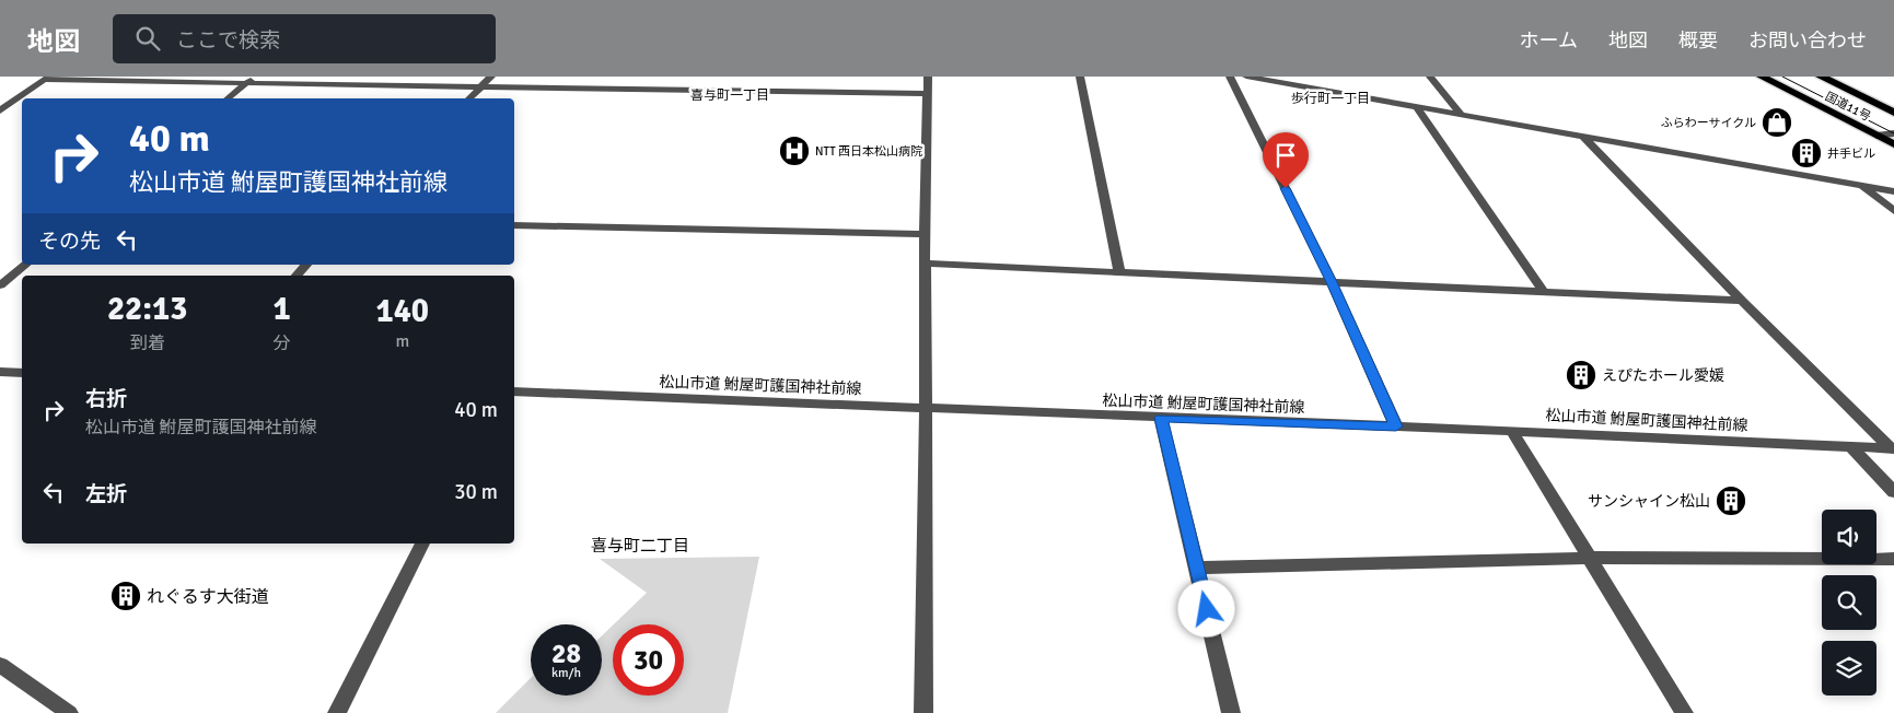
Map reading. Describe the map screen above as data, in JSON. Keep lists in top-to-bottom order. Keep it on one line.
{"streets":{"highway":["国道11号"],"street":["松山市道 鮒屋町護国神社前線"]},"districts":["喜与町一丁目","歩行町一丁目","喜与町二丁目"],"places":{"shop":["ふらわーサイクル"],"hospital":["NTT 西日本松山病院"],"building":["井手ビル","えぴたホール愛媛","サンシャイン松山","れぐるす大街道"]},"page":{"header":"地図","search":"ここで検索","nav":["ホーム","地図","概要","お問い合わせ"],"turn":["40 m","松山市道 鮒屋町護国神社前線"],"then":"その先","eta":["22:13","到着","1","分","140","m"],"list":[{"name":"右折","note":"松山市道 鮒屋町護国神社前線","value":"40 m"},{"name":"左折","value":"30 m"}],"speed":"28 km/h","limit":"30"}}
